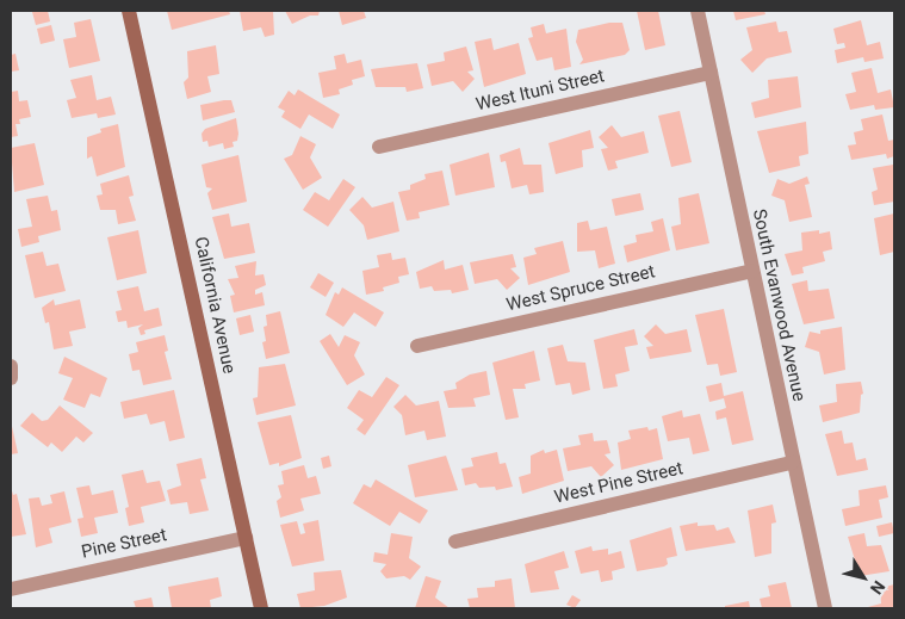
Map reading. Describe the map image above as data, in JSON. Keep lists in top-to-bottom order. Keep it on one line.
{"streets":{"street":["West Ituni Street","West Spruce Street","California Avenue","South Evanwood Avenue","West Pine Street","Pine Street"]},"crossings":[["West Ituni Street","South Evanwood Avenue"],["West Spruce Street","South Evanwood Avenue"],["California Avenue","Pine Street"],["South Evanwood Avenue","West Pine Street"]],"north":"bottom right"}
